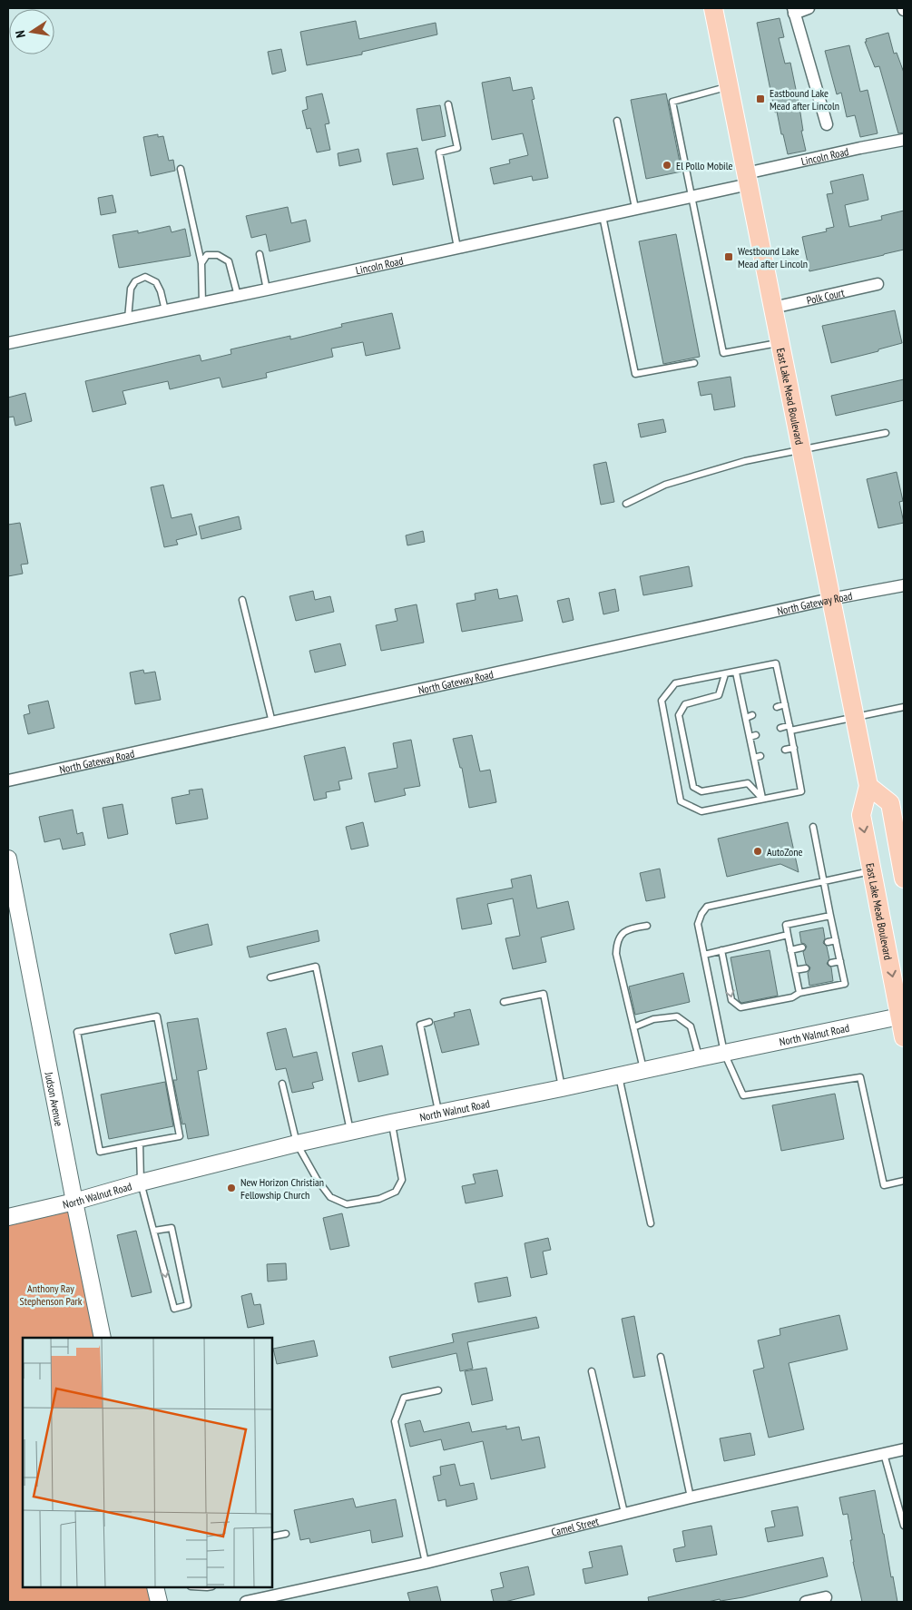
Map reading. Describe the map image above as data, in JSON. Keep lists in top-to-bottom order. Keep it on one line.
{"streets":{"main road":["East Lake Mead Boulevard"],"street":["Lincoln Road","Polk Court","North Gateway Road","North Walnut Road","Judson Avenue","Camel Street"]},"crossings":[["Lincoln Road","East Lake Mead Boulevard"],["Polk Court","East Lake Mead Boulevard"],["East Lake Mead Boulevard","North Gateway Road"],["East Lake Mead Boulevard","North Walnut Road"],["North Walnut Road","Judson Avenue"]],"parks":["Anthony Ray Stephenson Park"],"places":{"transit":["Eastbound Lake Mead after Lincoln","Westbound Lake Mead after Lincoln"],"other":["El Pollo Mobile","AutoZone","New Horizon Christian Fellowship Church"]},"north":"left"}
